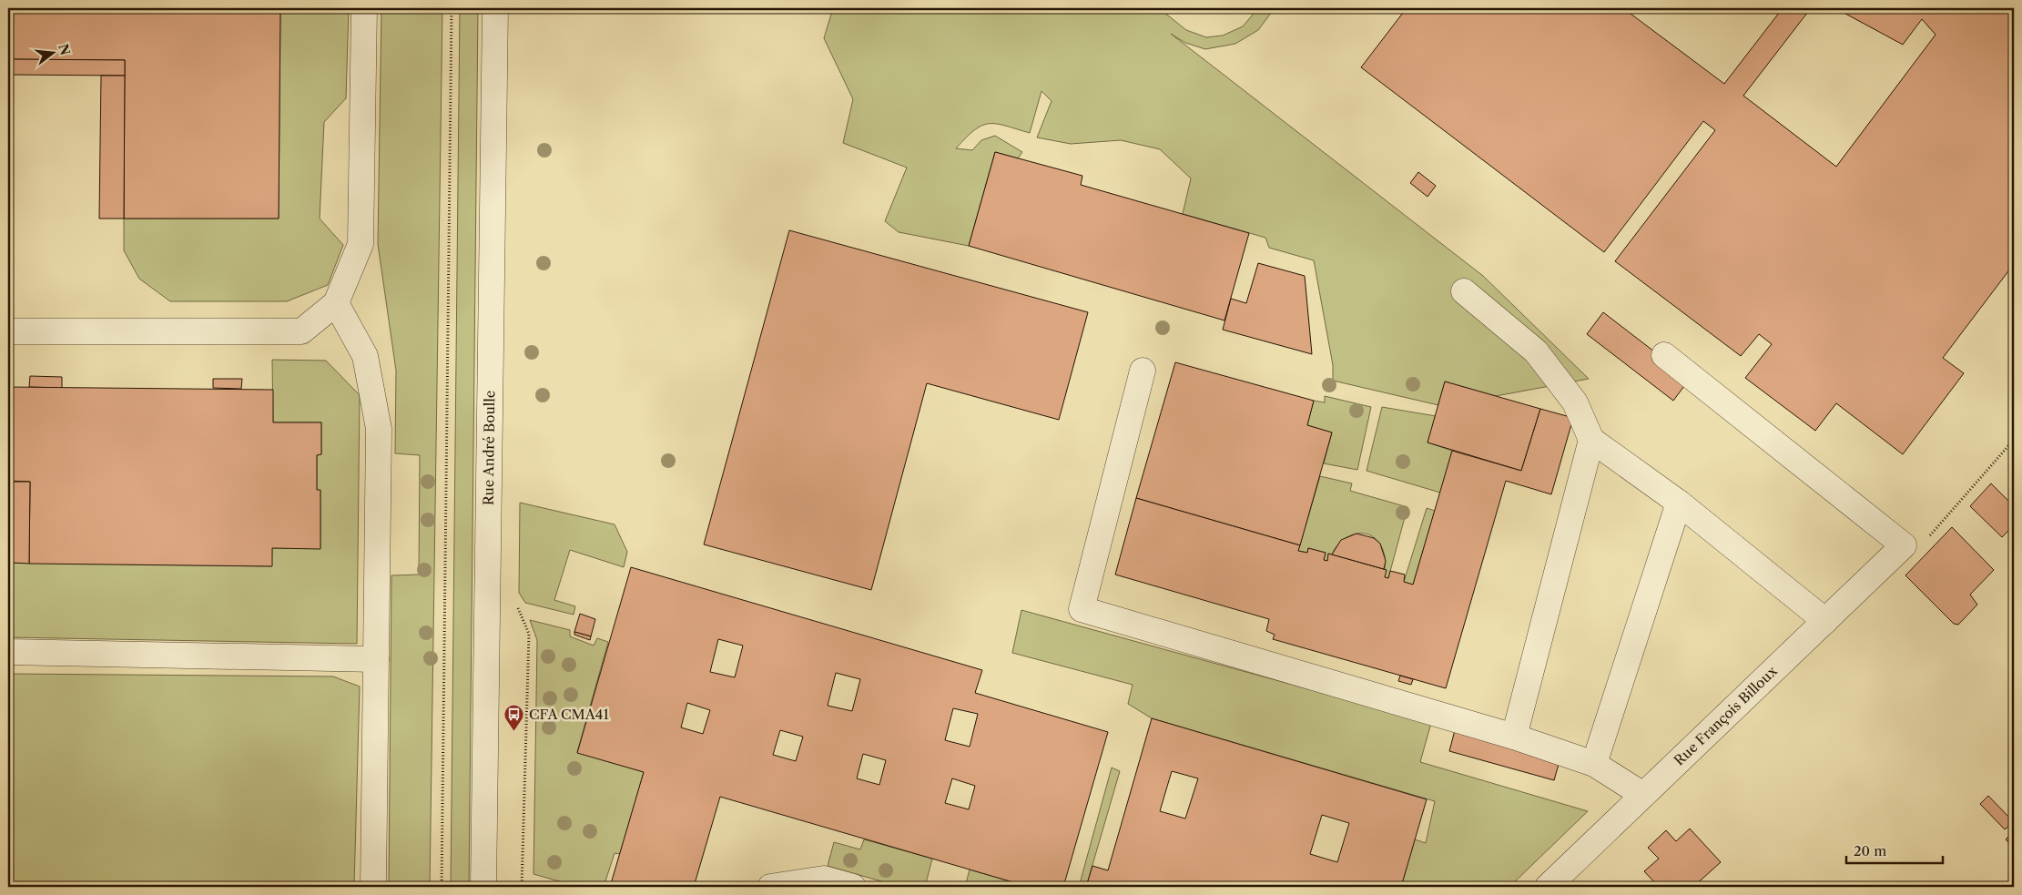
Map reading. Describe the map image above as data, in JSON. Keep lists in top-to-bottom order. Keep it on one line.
{"streets":{"street":["Rue André Boulle","Rue François Billoux"]},"places":{"bus stop":["CFA CMA41"]},"scale_bar":"20 m","north":"right"}
